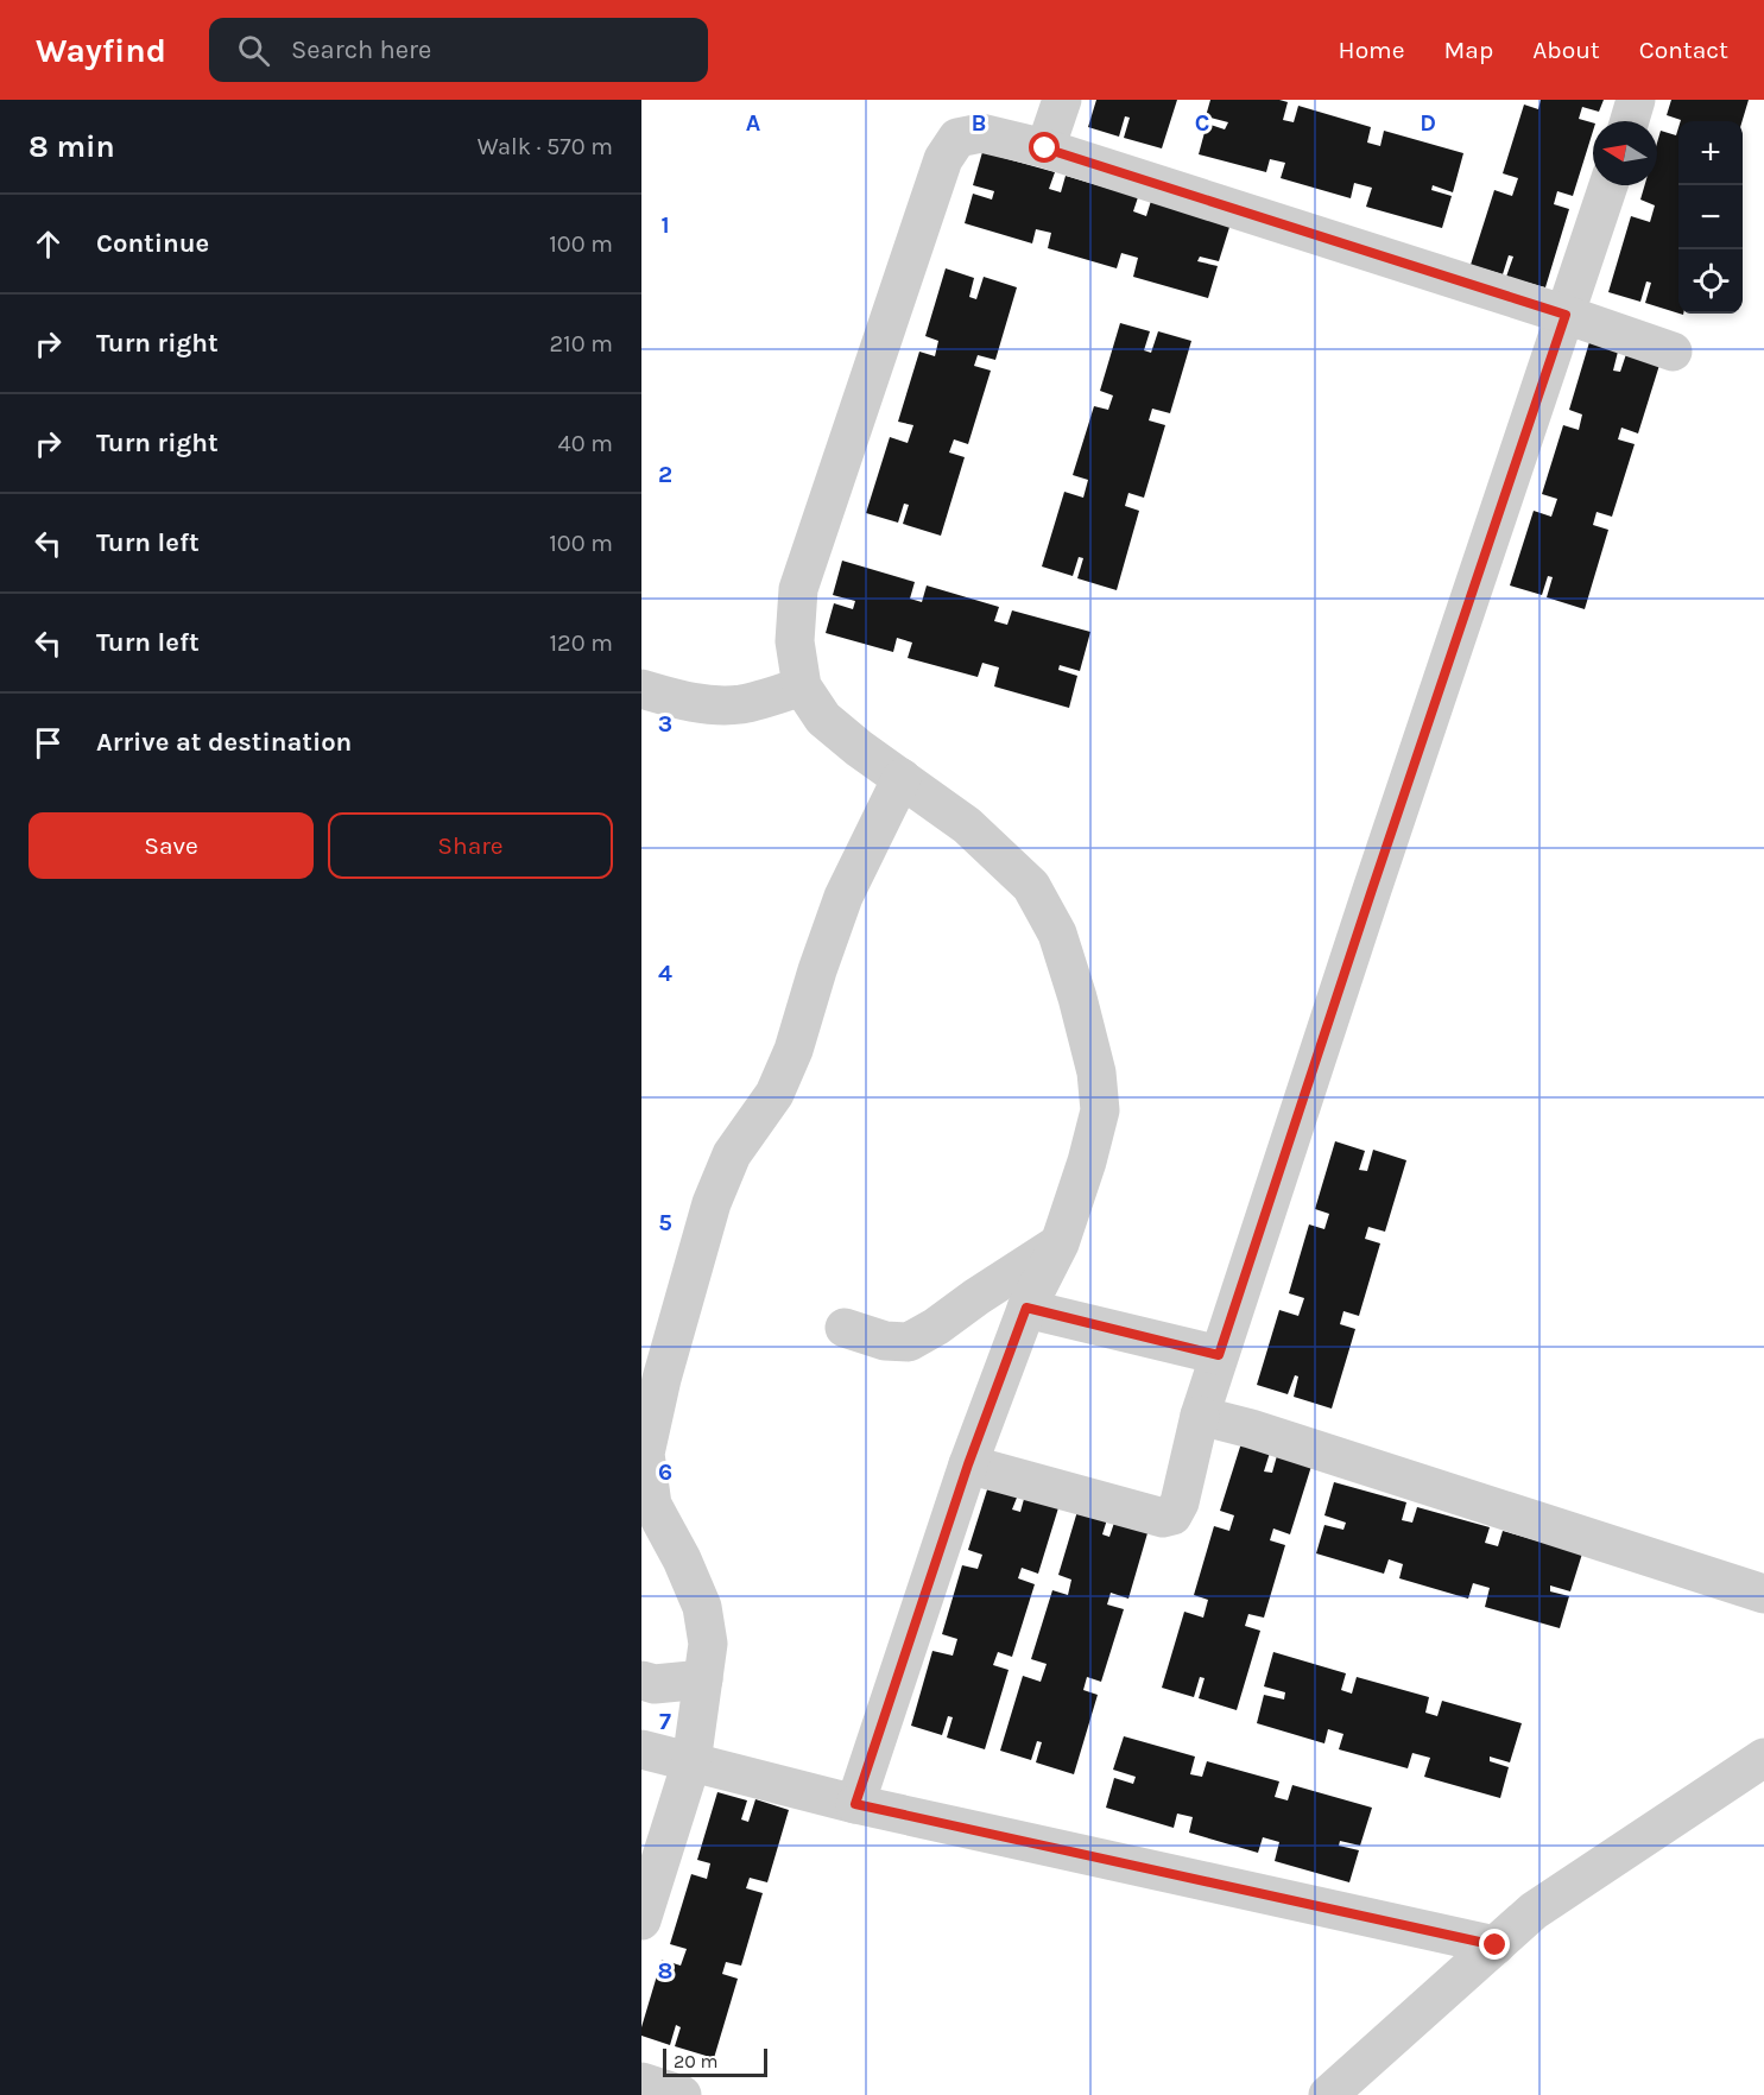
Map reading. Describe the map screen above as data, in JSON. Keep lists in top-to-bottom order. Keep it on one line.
{"scale_bar":"20 m","north":"left","page":{"header":"Wayfind","search":"Search here","nav":["Home","Map","About","Contact"],"heading":["8 min","Walk · 570 m"],"map_buttons":["+","−"],"list":[["Continue","100 m"],["Turn right","210 m"],["Turn right","40 m"],["Turn left","100 m"],["Turn left","120 m"],"Arrive at destination"],"buttons":["Save","Share"],"scale":"20 m"},"grid":{"columns":["A","B","C","D"],"rows":["1","2","3","4","5","6","7","8"]}}
